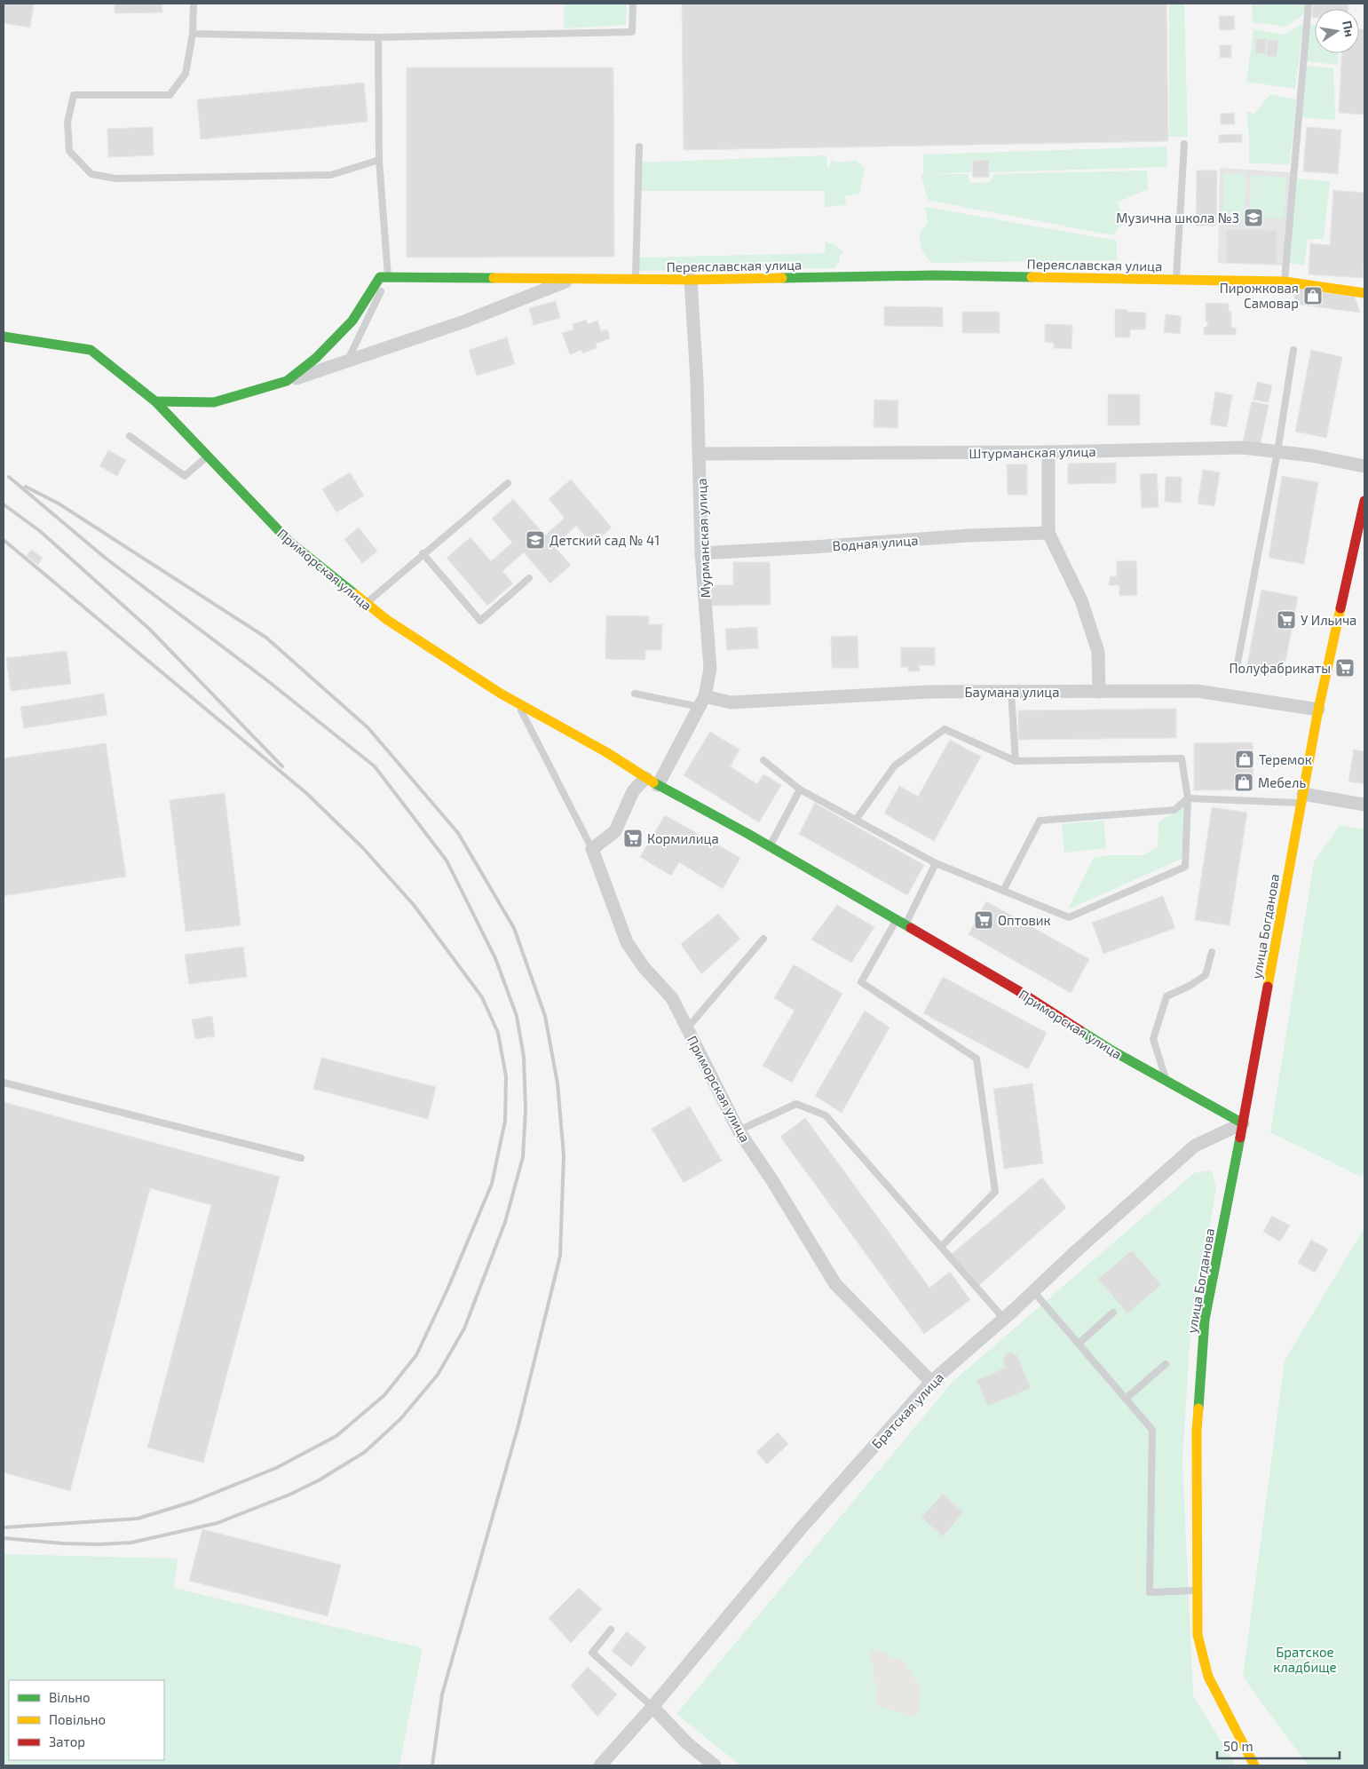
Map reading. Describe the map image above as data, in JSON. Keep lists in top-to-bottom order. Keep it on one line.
{"streets":{"street":["Переяславская улица","Штурманская улица","Мурманская улица","Водная улица","Приморская улица","Баумана улица","улица Богданова","Братская улица"]},"crossings":[["Переяславская улица","Мурманская улица"],["Штурманская улица","Мурманская улица"],["Мурманская улица","Водная улица"],["Мурманская улица","Приморская улица"],["Мурманская улица","Баумана улица"],["Приморская улица","улица Богданова"],["Приморская улица","Братская улица"],["Баумана улица","улица Богданова"],["улица Богданова","Братская улица"]],"parks":["Братское кладбище"],"places":{"school or university":["Музична школа №3","Детский сад № 41"],"shop":["Пирожковая Самовар","Теремок","Мебель"],"supermarket":["У Ильича","Полуфабрикаты","Кормилица","Оптовик"]},"legend":["Вільно","Повільно","Затор"],"scale_bar":"50 m","north":"right"}
